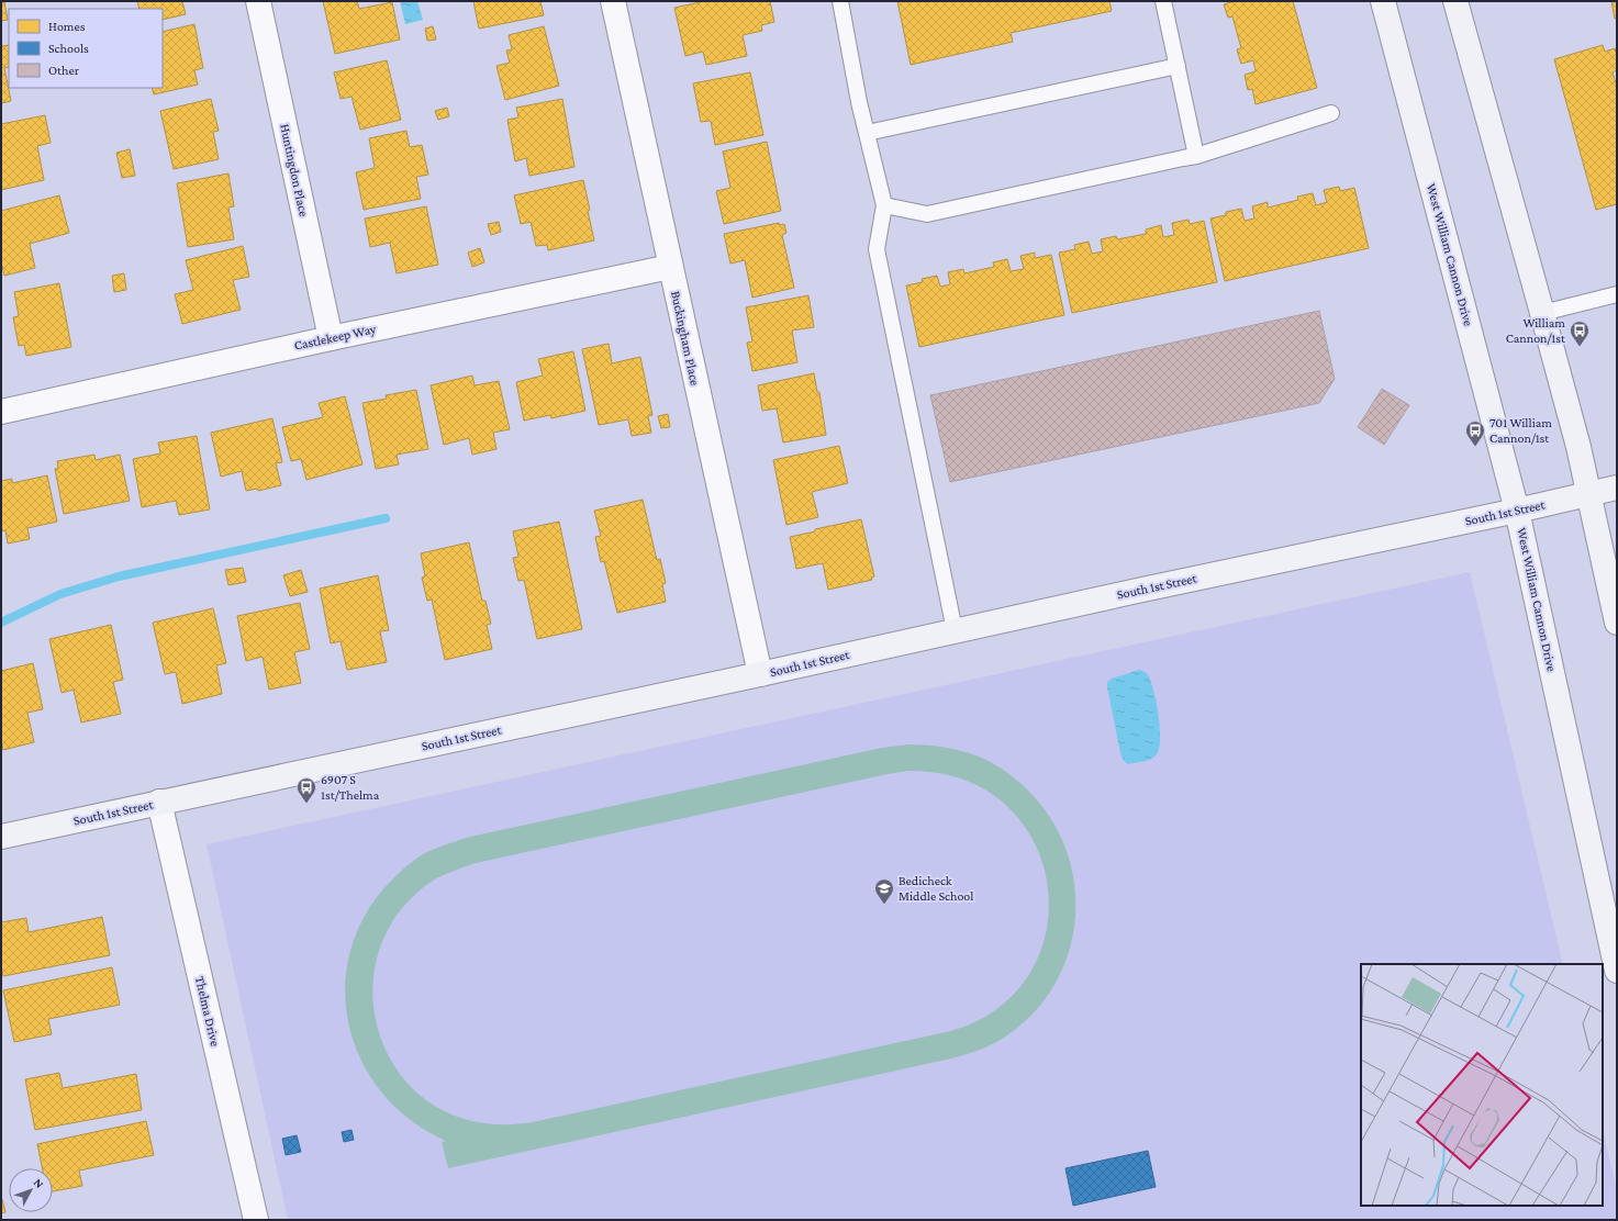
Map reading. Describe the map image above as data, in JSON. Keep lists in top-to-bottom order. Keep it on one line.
{"streets":{"main road":["West William Cannon Drive","South 1st Street"],"street":["Huntingdon Place","Castlekeep Way","Buckingham Place","Thelma Drive"]},"crossings":[["Huntingdon Place","Castlekeep Way"],["West William Cannon Drive","South 1st Street"],["Castlekeep Way","Buckingham Place"],["Buckingham Place","South 1st Street"],["South 1st Street","Thelma Drive"]],"places":{"bus stop":["William Cannon/1st","701 William Cannon/1st","6907 S 1st/Thelma"],"school or university":["Bedicheck Middle School"]},"legend":["Homes","Schools","Other"],"north":"top right"}
